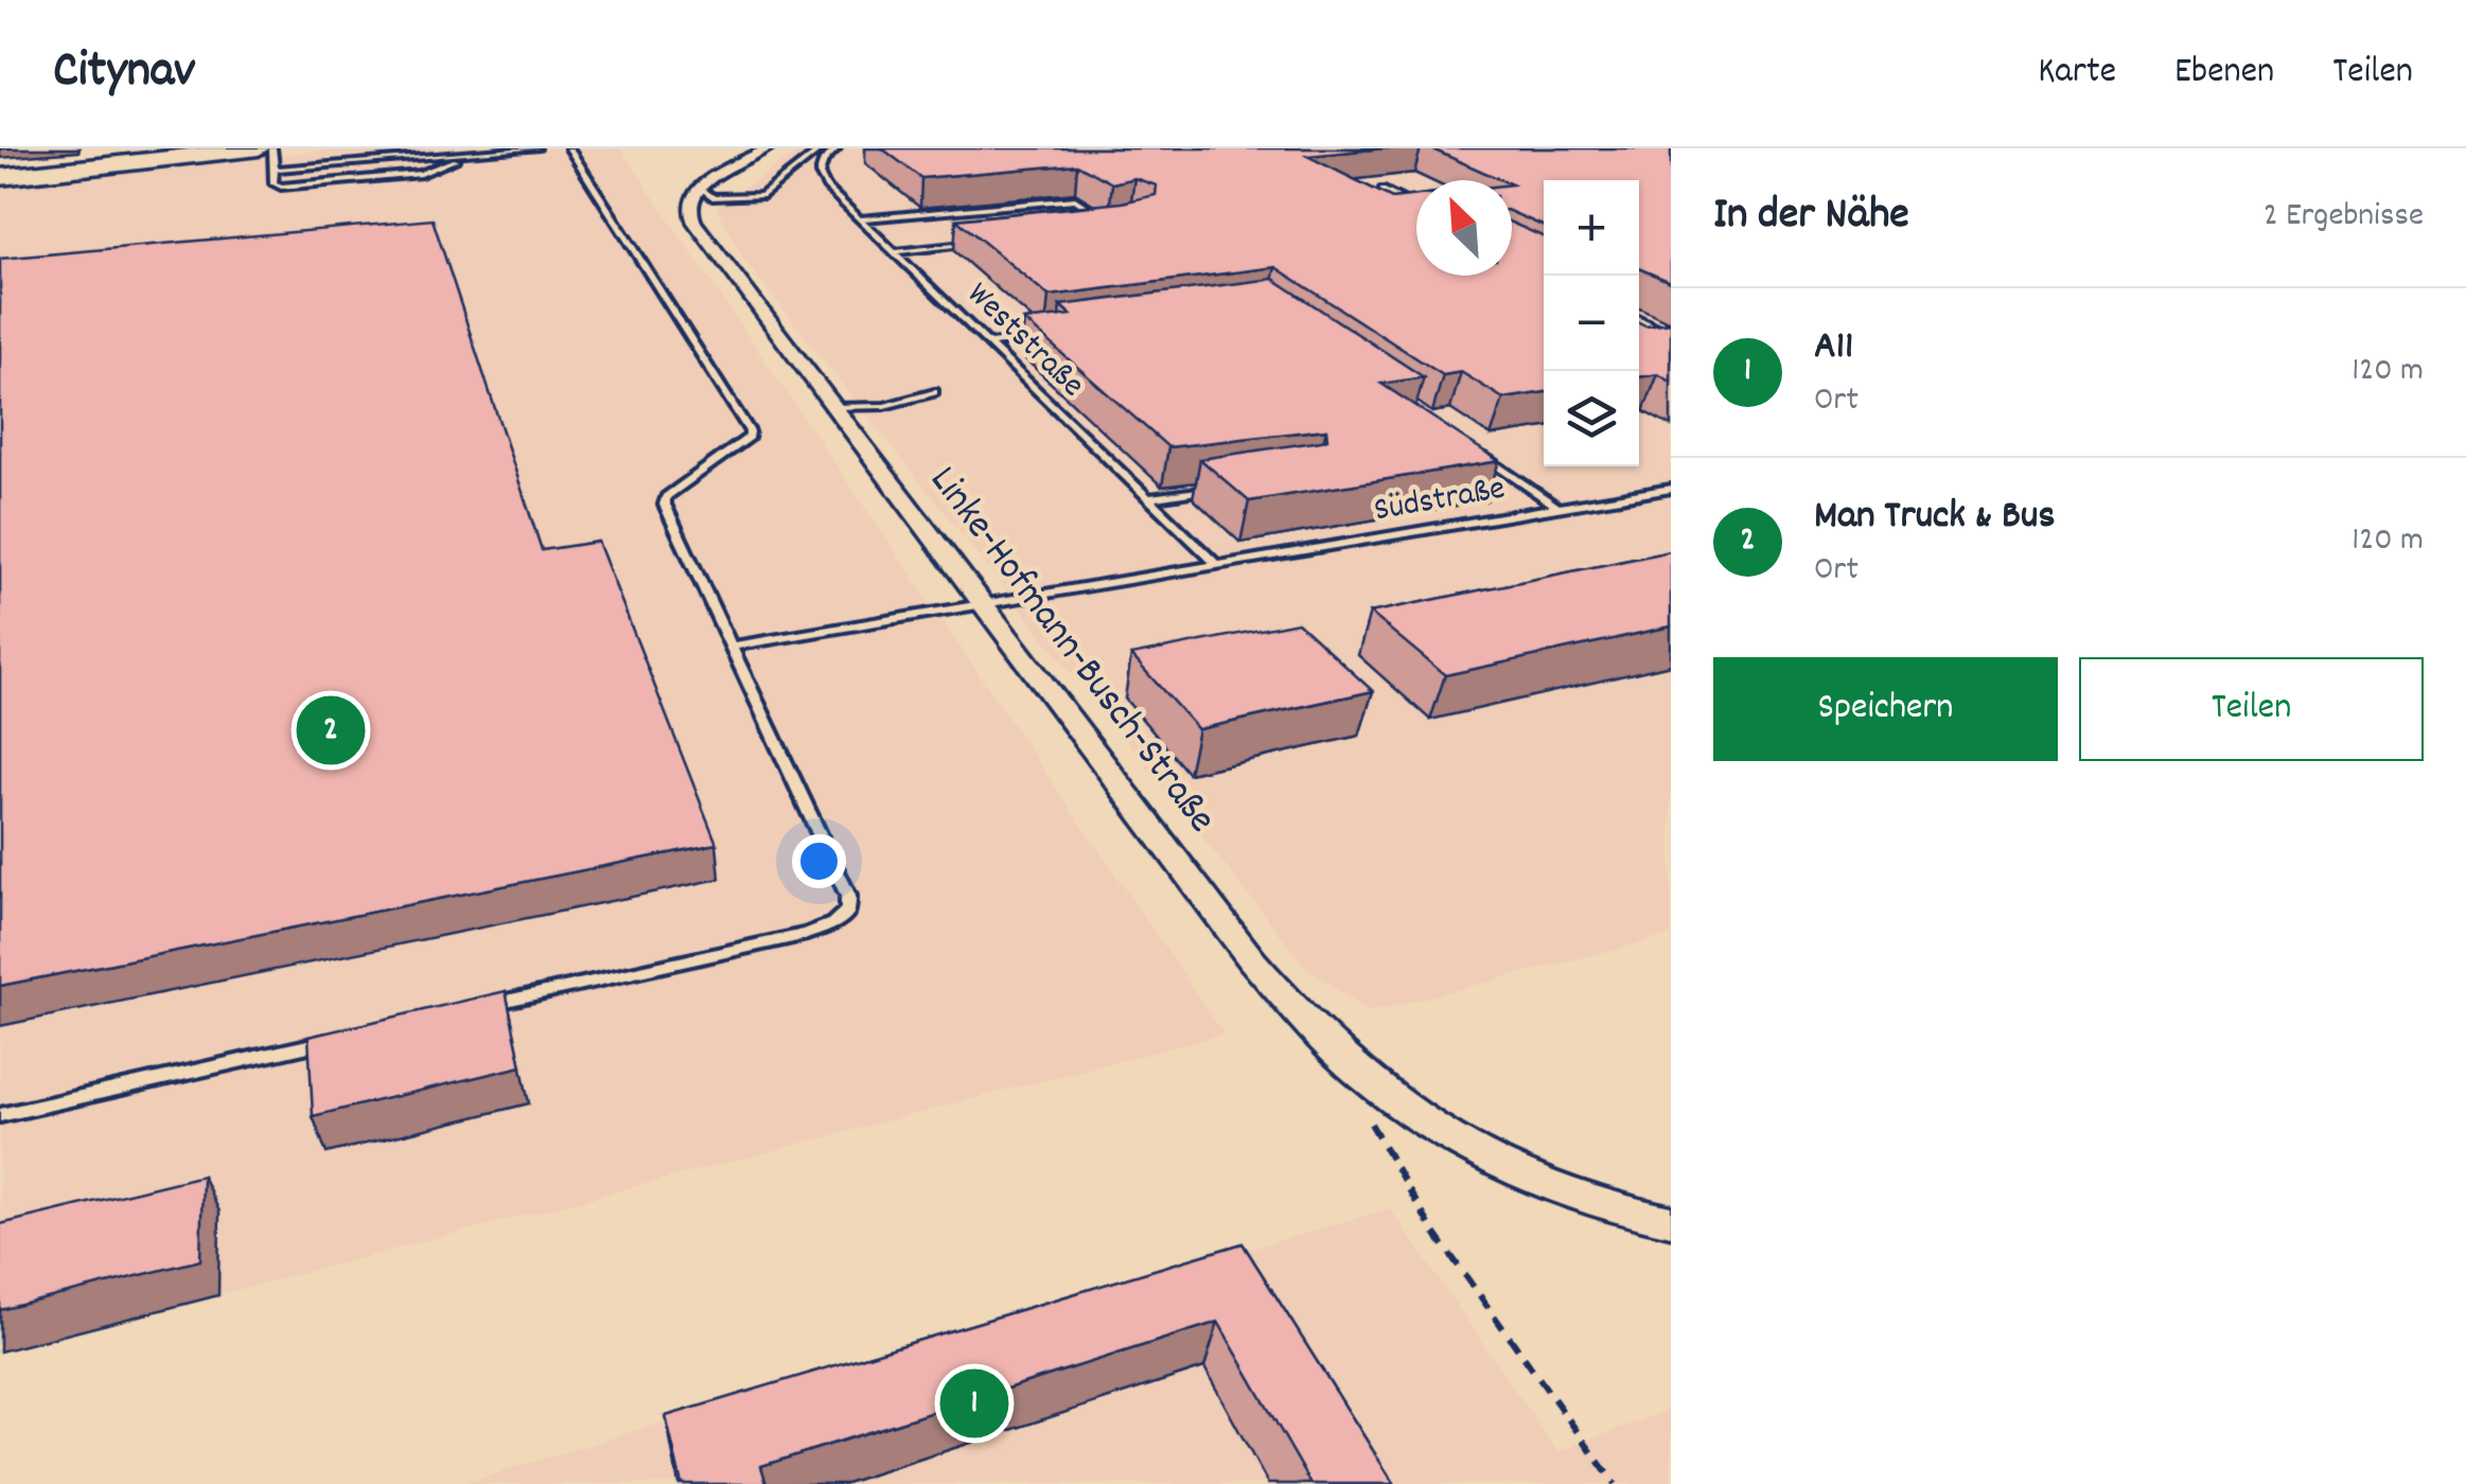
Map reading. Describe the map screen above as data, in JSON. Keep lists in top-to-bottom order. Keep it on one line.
{"streets":{"street":["Linke-Hofmann-Busch-Straße"],"lane":["Weststraße","Südstraße"]},"crossings":[["Weststraße","Südstraße"],["Südstraße","Linke-Hofmann-Busch-Straße"]],"north":"top left","page":{"header":"Citynav","nav":["Karte","Ebenen","Teilen"],"heading":["In der Nähe","2 Ergebnisse"],"map_buttons":["+","−"],"list":[{"mark":"1","name":"A11","note":"Ort","value":"120 m"},{"mark":"2","name":"Man Truck & Bus","note":"Ort","value":"120 m"}],"buttons":["Speichern","Teilen"],"pins":["2","1"]}}
